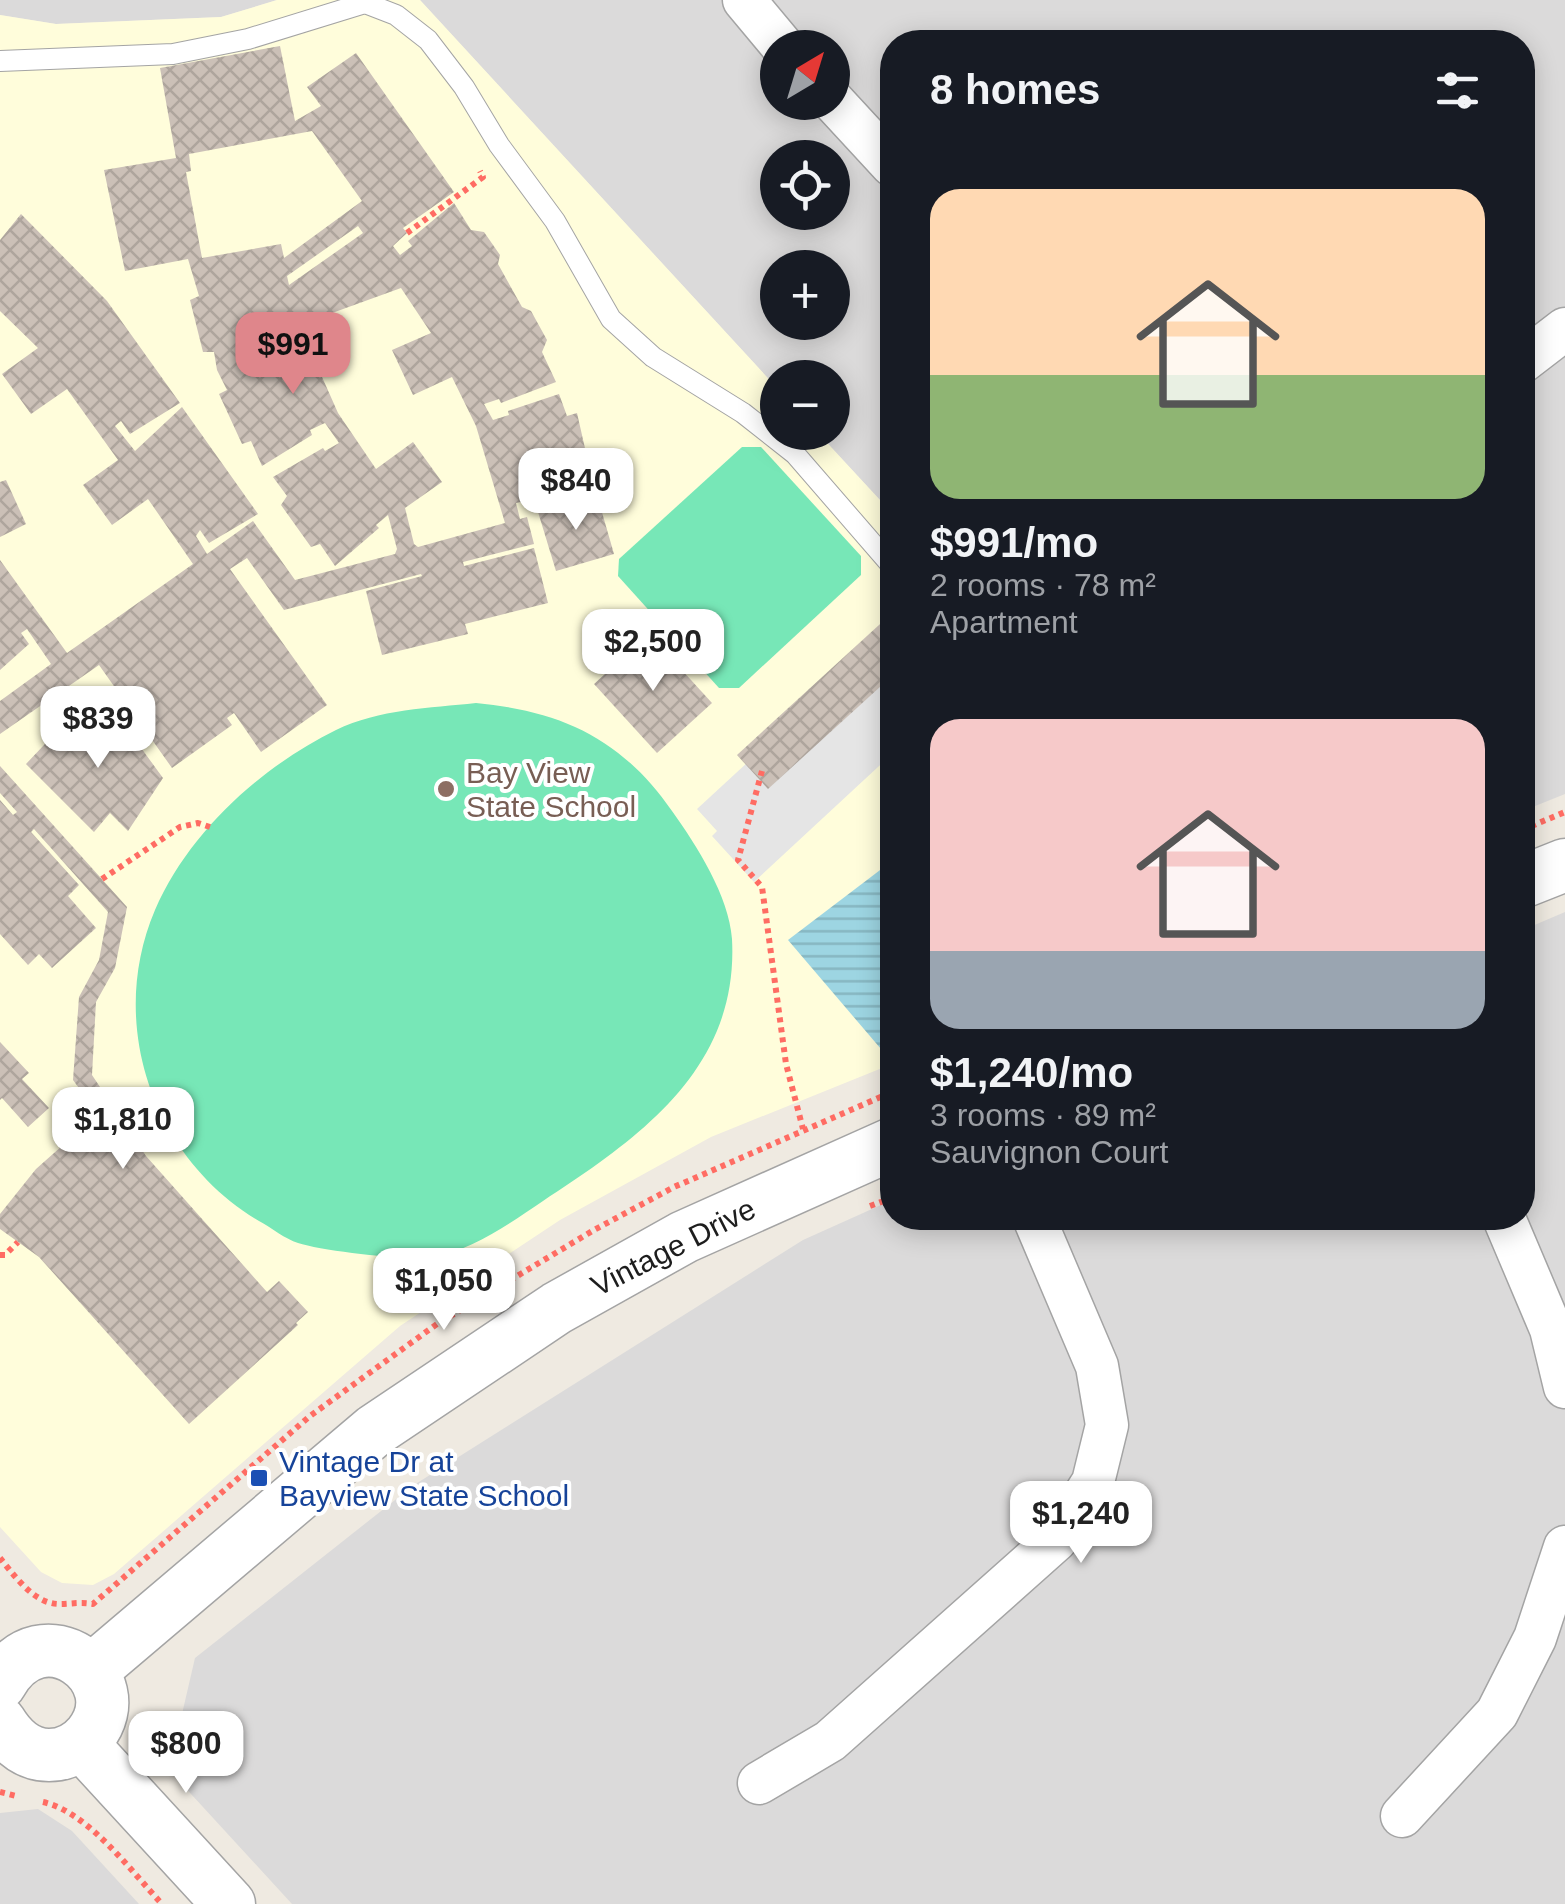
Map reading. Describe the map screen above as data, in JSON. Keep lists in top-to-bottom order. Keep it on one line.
{"streets":{"street":["Vintage Drive"]},"places":{"other":["Bay View State School"],"transit":["Vintage Dr at Bayview State School"]},"north":"top right","page":{"map_buttons":["+","−"],"heading":"8 homes","list":[{"name":"$991/mo","note":"2 rooms · 78 m² · Apartment"},{"name":"$1,240/mo","note":"3 rooms · 89 m² · Sauvignon Court"}],"price":["$991","$840","$2,500","$839","$1,810","$1,050","$1,240","$800"]}}
